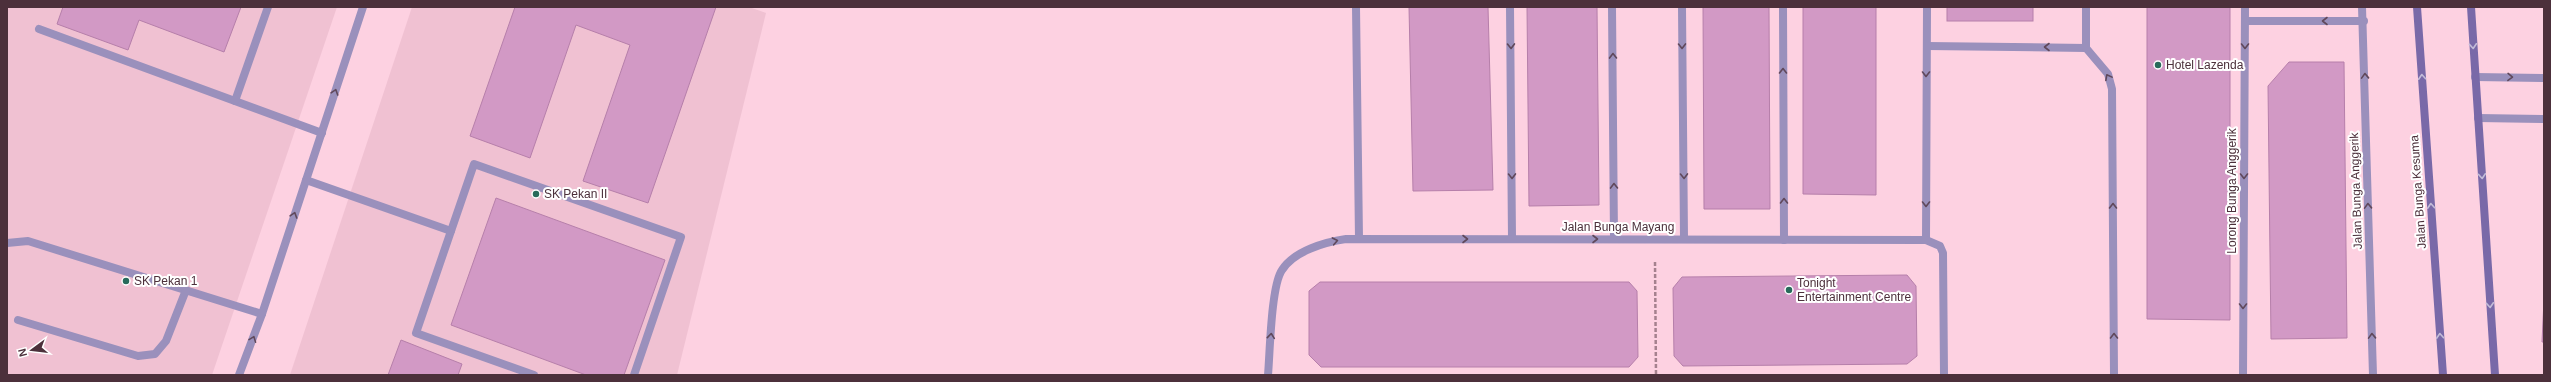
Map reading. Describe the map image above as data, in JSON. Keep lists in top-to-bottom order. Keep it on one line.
{"streets":{"street":["Lorong Bunga Anggerik","Jalan Bunga Anggerik","Jalan Bunga Kesuma","Jalan Bunga Mayang"]},"one_way":["Lorong Bunga Anggerik","Jalan Bunga Anggerik","Jalan Bunga Mayang"],"places":["Hotel Lazenda","SK Pekan II","SK Pekan 1","Tonight Entertainment Centre"],"north":"left"}
